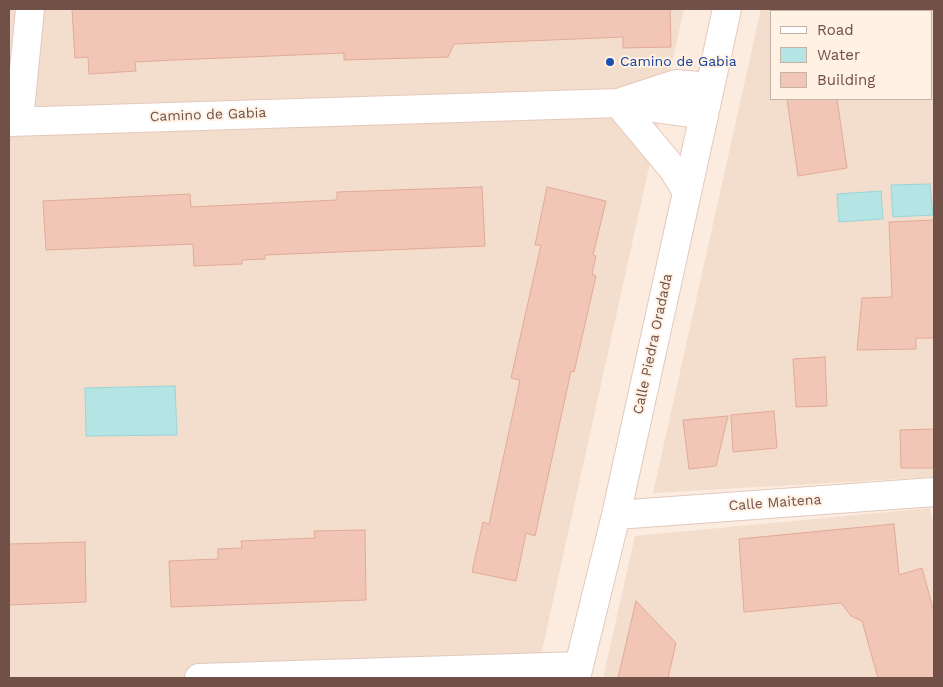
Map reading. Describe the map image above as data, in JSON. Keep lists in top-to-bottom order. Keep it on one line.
{"streets":{"street":["Camino de Gabia","Calle Piedra Oradada","Calle Maitena"]},"crossings":[["Camino de Gabia","Calle Piedra Oradada"],["Calle Piedra Oradada","Calle Maitena"]],"places":["Camino de Gabia"],"legend":["Road","Water","Building"]}
